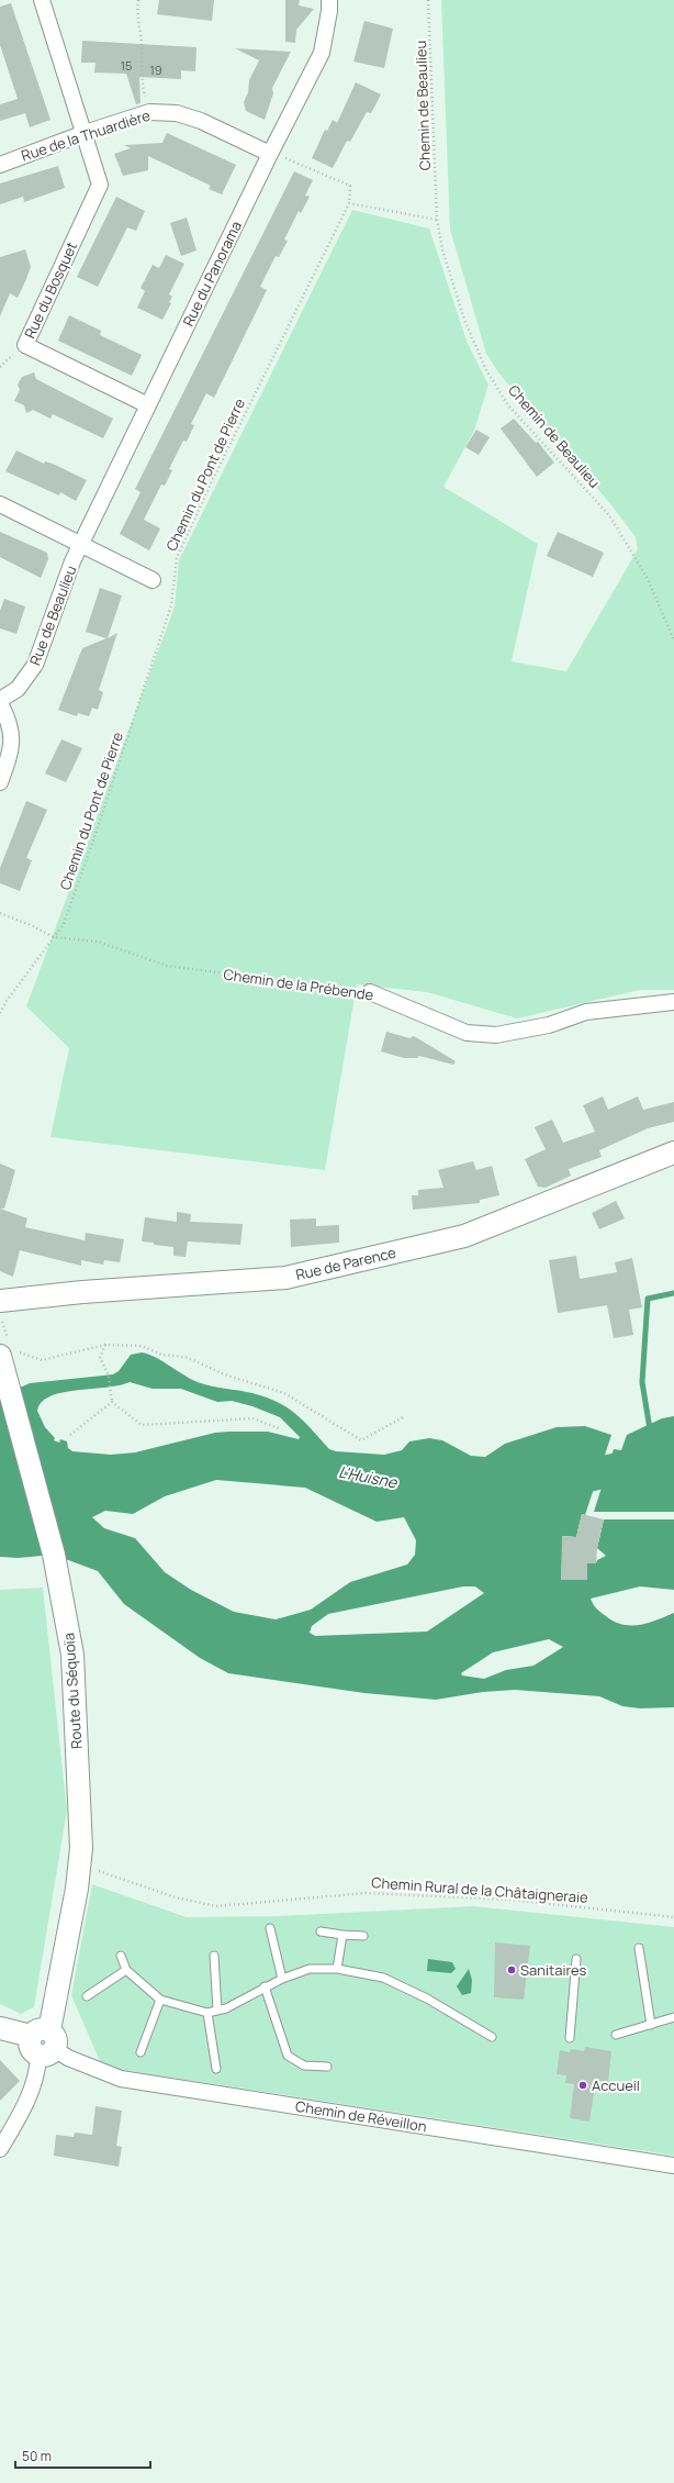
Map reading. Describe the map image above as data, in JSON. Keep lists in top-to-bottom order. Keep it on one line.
{"streets":{"street":["Rue de la Thuardière","Rue du Panorama","Rue du Bosquet","Rue de Beaulieu","Chemin de la Prébende","Rue de Parence","Route du Séquoïa","Chemin de Réveillon"],"path":["Chemin de Beaulieu","Chemin du Pont de Pierre","Chemin Rural de la Châtaigneraie"]},"crossings":[["Rue de la Thuardière","Rue du Panorama"],["Rue de la Thuardière","Rue du Bosquet"],["Rue du Panorama","Rue du Bosquet"],["Rue du Panorama","Rue de Beaulieu"],["Chemin du Pont de Pierre","Chemin de la Prébende"],["Route du Séquoïa","Chemin Rural de la Châtaigneraie"],["Route du Séquoïa","Chemin de Réveillon"]],"water":["L'Huisne"],"places":["Sanitaires","Accueil"],"house_numbers":["15","19"],"scale_bar":"50 m"}
